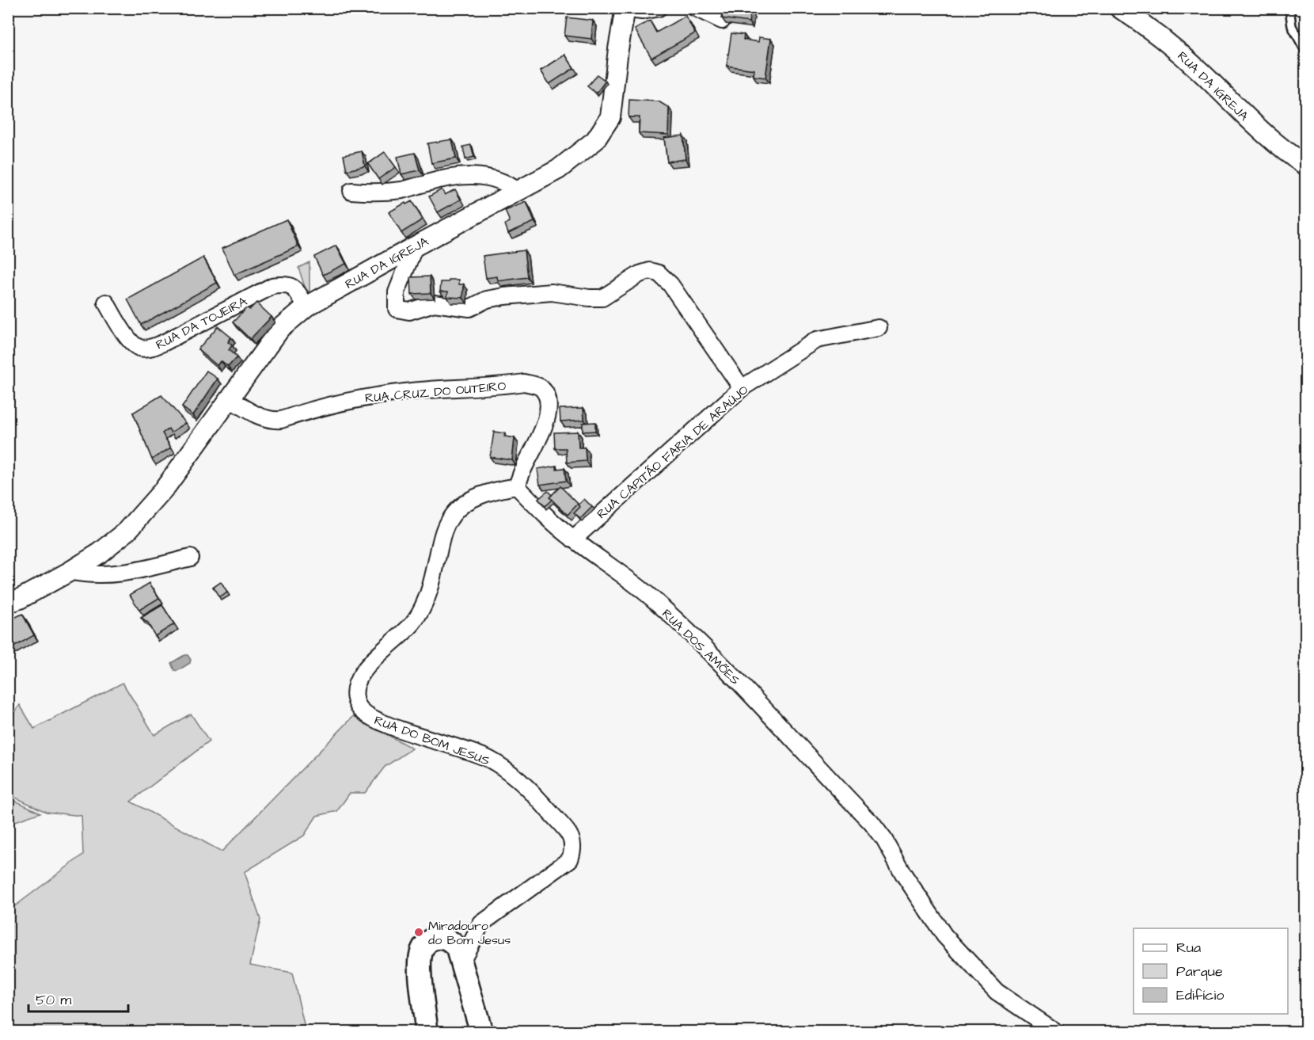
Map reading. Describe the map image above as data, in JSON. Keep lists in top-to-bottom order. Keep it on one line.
{"streets":{"street":["RUA DA IGREJA","RUA DA TOJEIRA","RUA CRUZ DO OUTEIRO","RUA CAPITÃO FARIA DE ARAÚJO","RUA DOS AMÕES","RUA DO BOM JESUS"]},"crossings":[["RUA DA IGREJA","RUA DA TOJEIRA"],["RUA DA IGREJA","RUA CRUZ DO OUTEIRO"],["RUA CRUZ DO OUTEIRO","RUA DOS AMÕES"],["RUA CRUZ DO OUTEIRO","RUA DO BOM JESUS"],["RUA CAPITÃO FARIA DE ARAÚJO","RUA DOS AMÕES"],["RUA DOS AMÕES","RUA DO BOM JESUS"]],"places":["Miradouro do Bom Jesus"],"legend":["Rua","Parque","Edifício"],"scale_bar":"50 m"}
